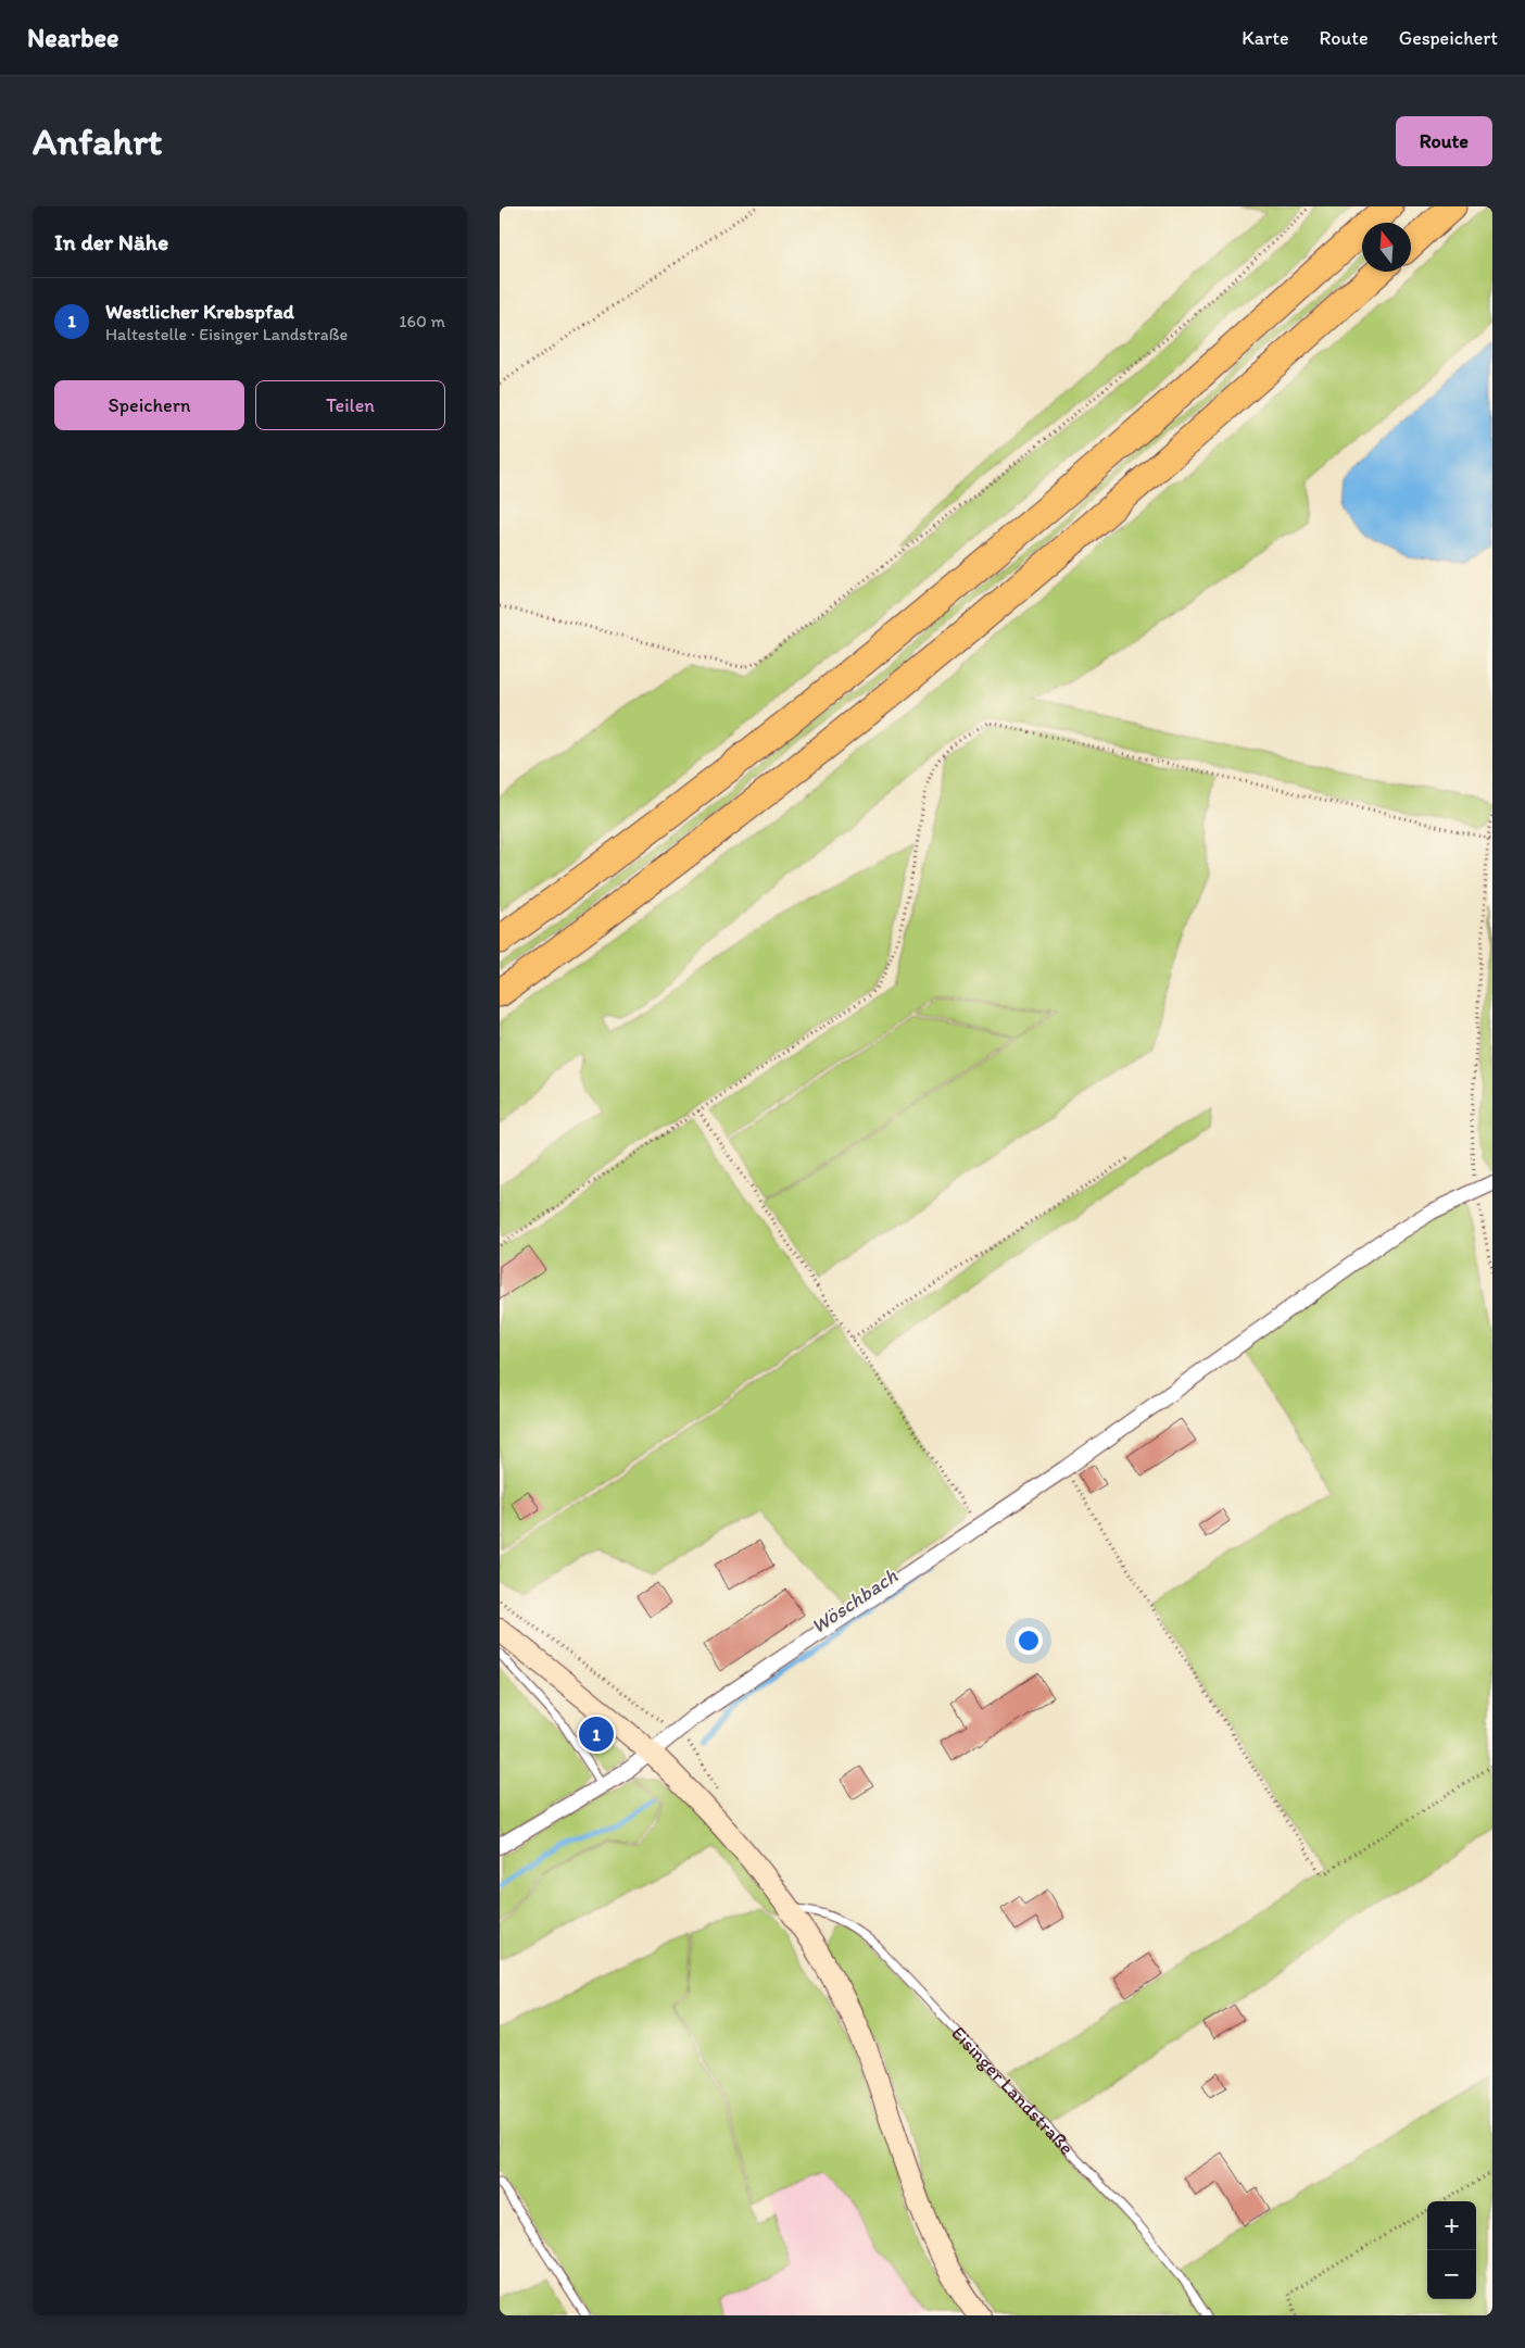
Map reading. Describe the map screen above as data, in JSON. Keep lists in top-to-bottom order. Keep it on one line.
{"streets":{"lane":["Eisinger Landstraße"]},"water":["Wöschbach"],"north":"top","page":{"header":"Nearbee","nav":["Karte","Route","Gespeichert"],"buttons":["Route",["Speichern","Teilen"]],"title":"Anfahrt","heading":"In der Nähe","list":[{"mark":"1","name":"Westlicher Krebspfad","note":"Haltestelle · Eisinger Landstraße","value":"160 m"}],"pins":"1","map_buttons":["+","−"]}}
